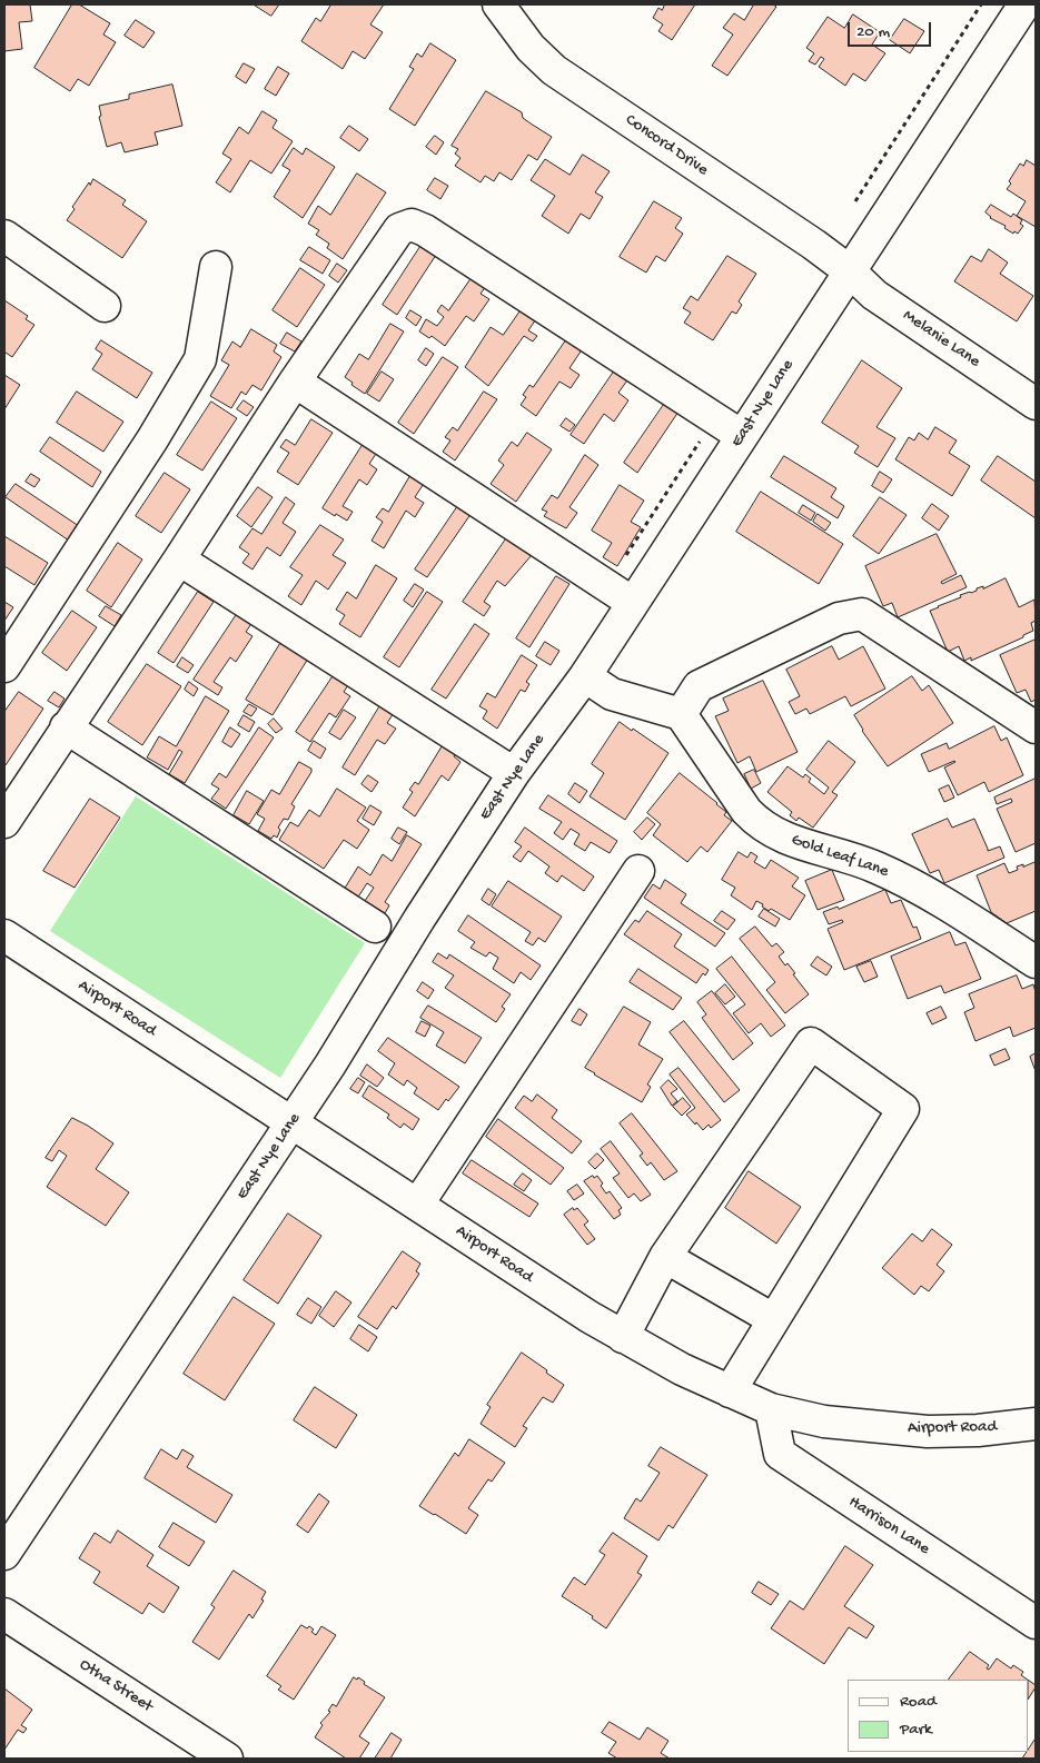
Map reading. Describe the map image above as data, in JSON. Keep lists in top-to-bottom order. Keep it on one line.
{"streets":{"street":["Concord Drive","Melanie Lane","East Nye Lane","Gold Leaf Lane","Airport Road","Harrison Lane","Otha Street"]},"crossings":[["Concord Drive","Melanie Lane"],["Concord Drive","East Nye Lane"],["Melanie Lane","East Nye Lane"],["East Nye Lane","Airport Road"],["Airport Road","Harrison Lane"]],"legend":["Road","Park"],"scale_bar":"20 m"}
